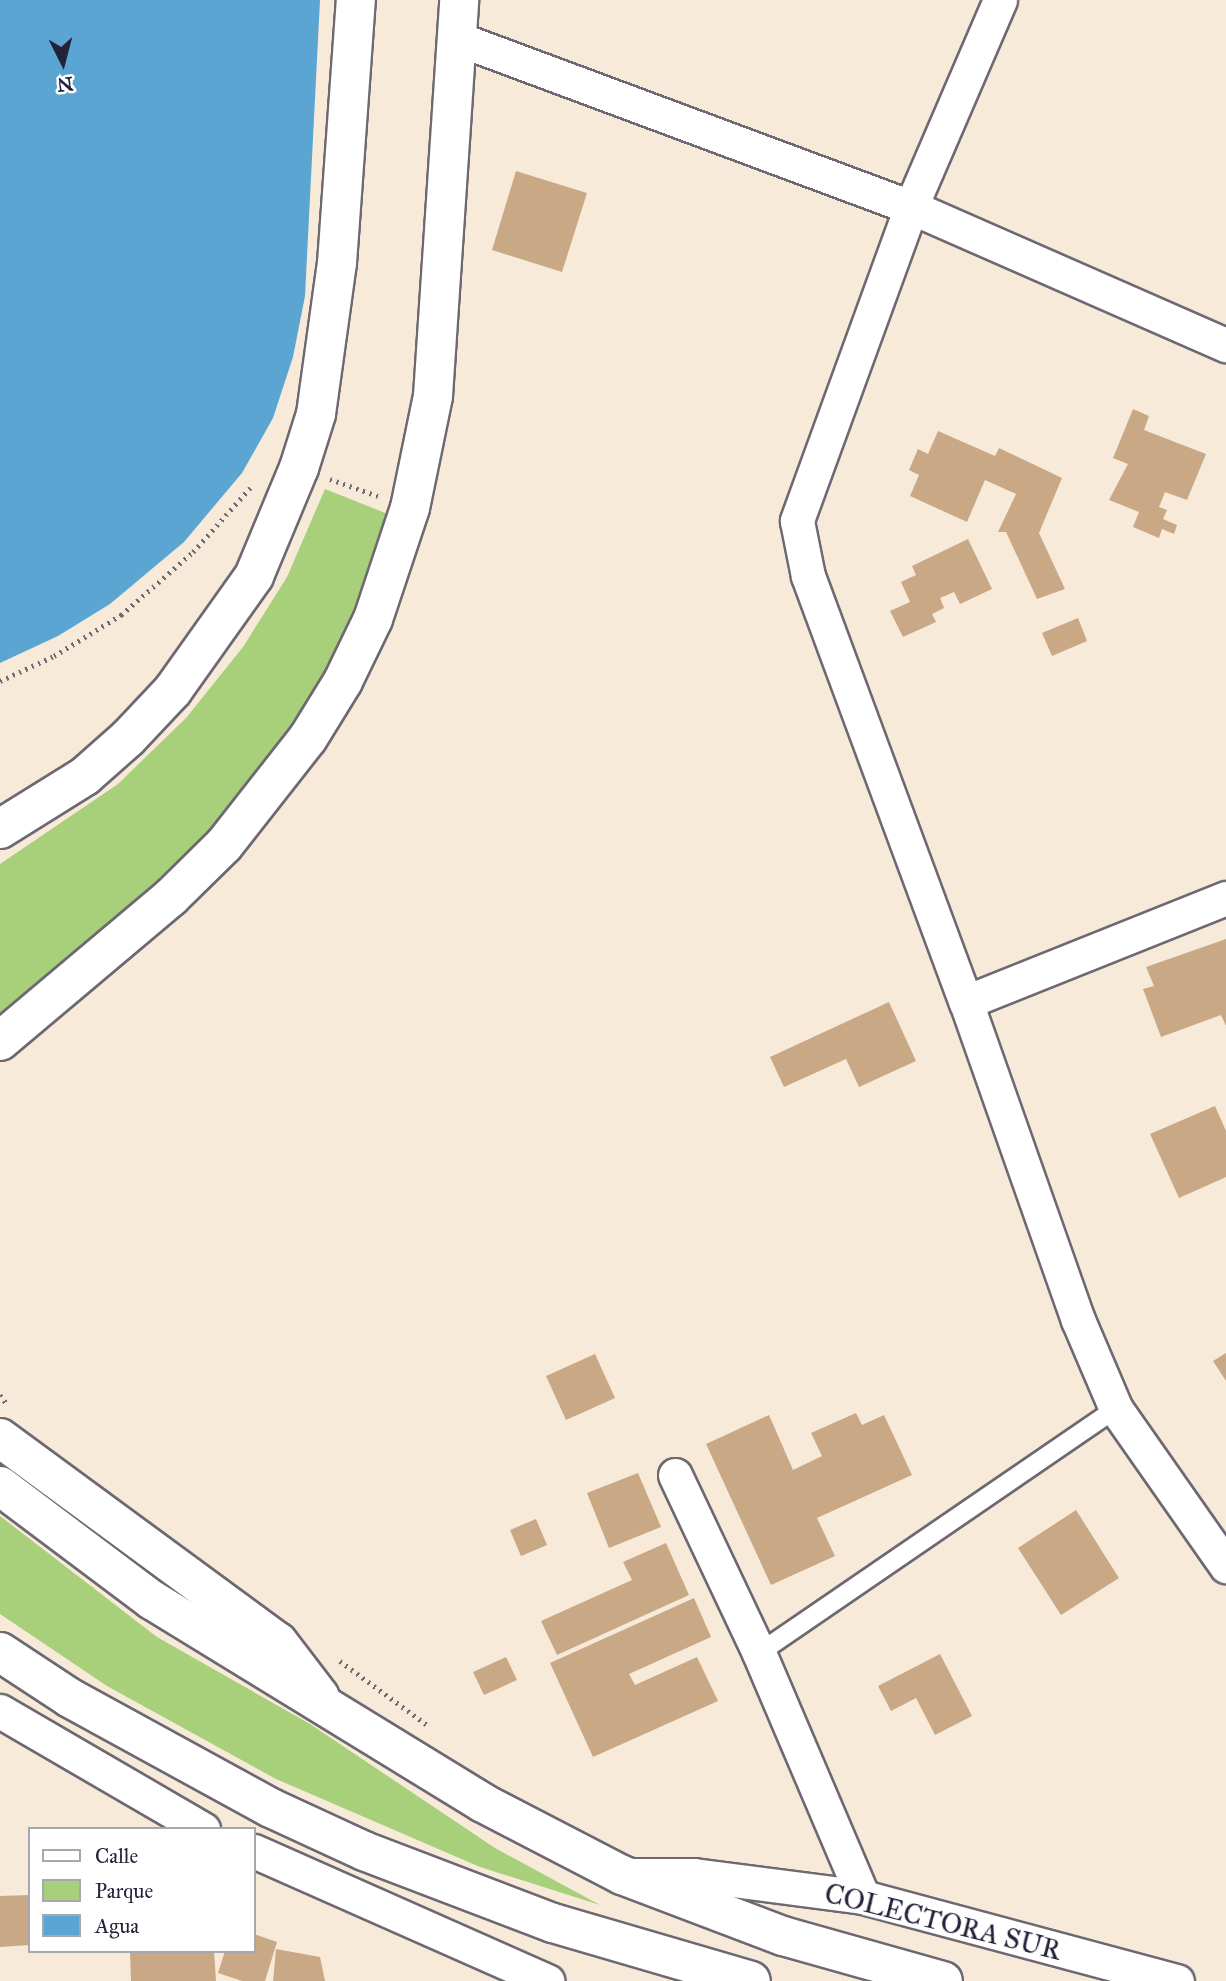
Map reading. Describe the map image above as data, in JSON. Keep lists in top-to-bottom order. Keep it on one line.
{"streets":{"street":["COLECTORA SUR"]},"legend":["Calle","Parque","Agua"],"north":"bottom"}
